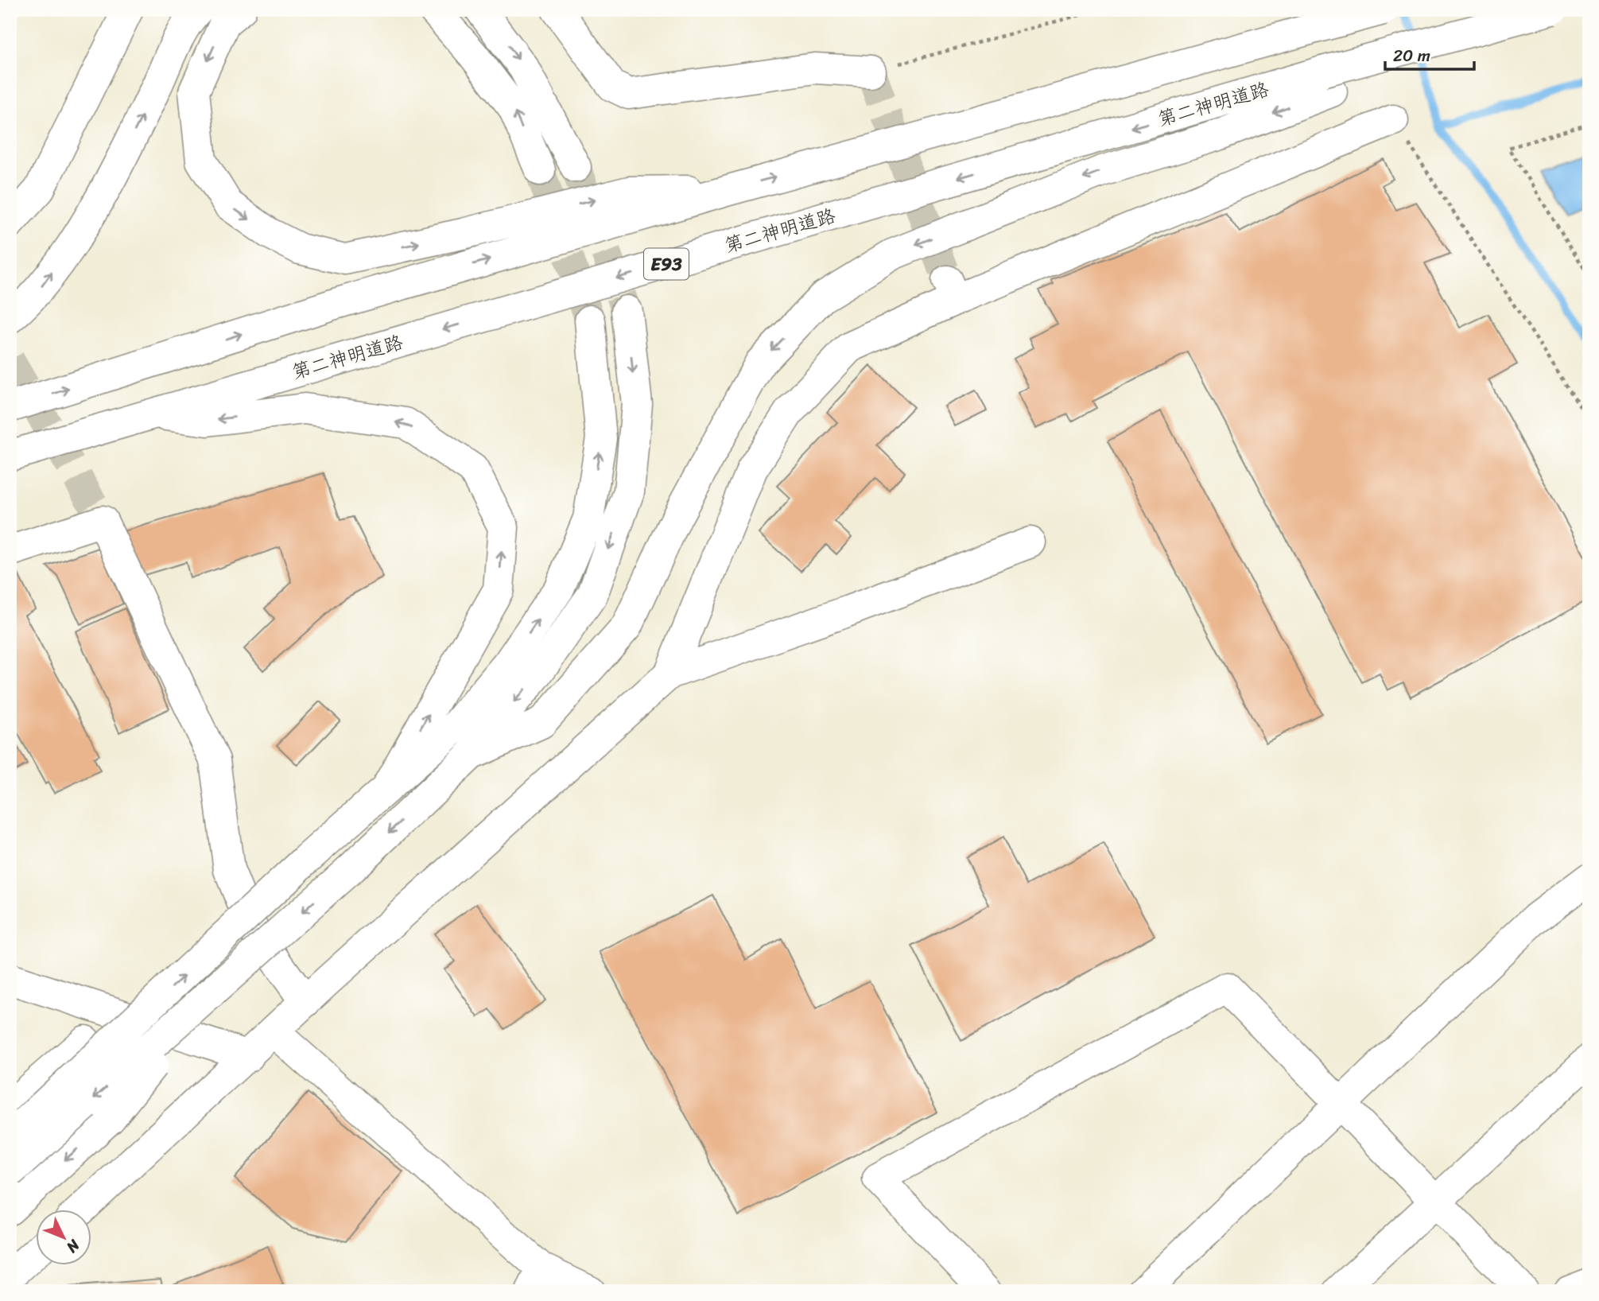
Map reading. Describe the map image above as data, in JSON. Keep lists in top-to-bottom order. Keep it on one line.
{"streets":{"main road":["第二神明道路","E93"]},"scale_bar":"20 m","north":"bottom right"}
